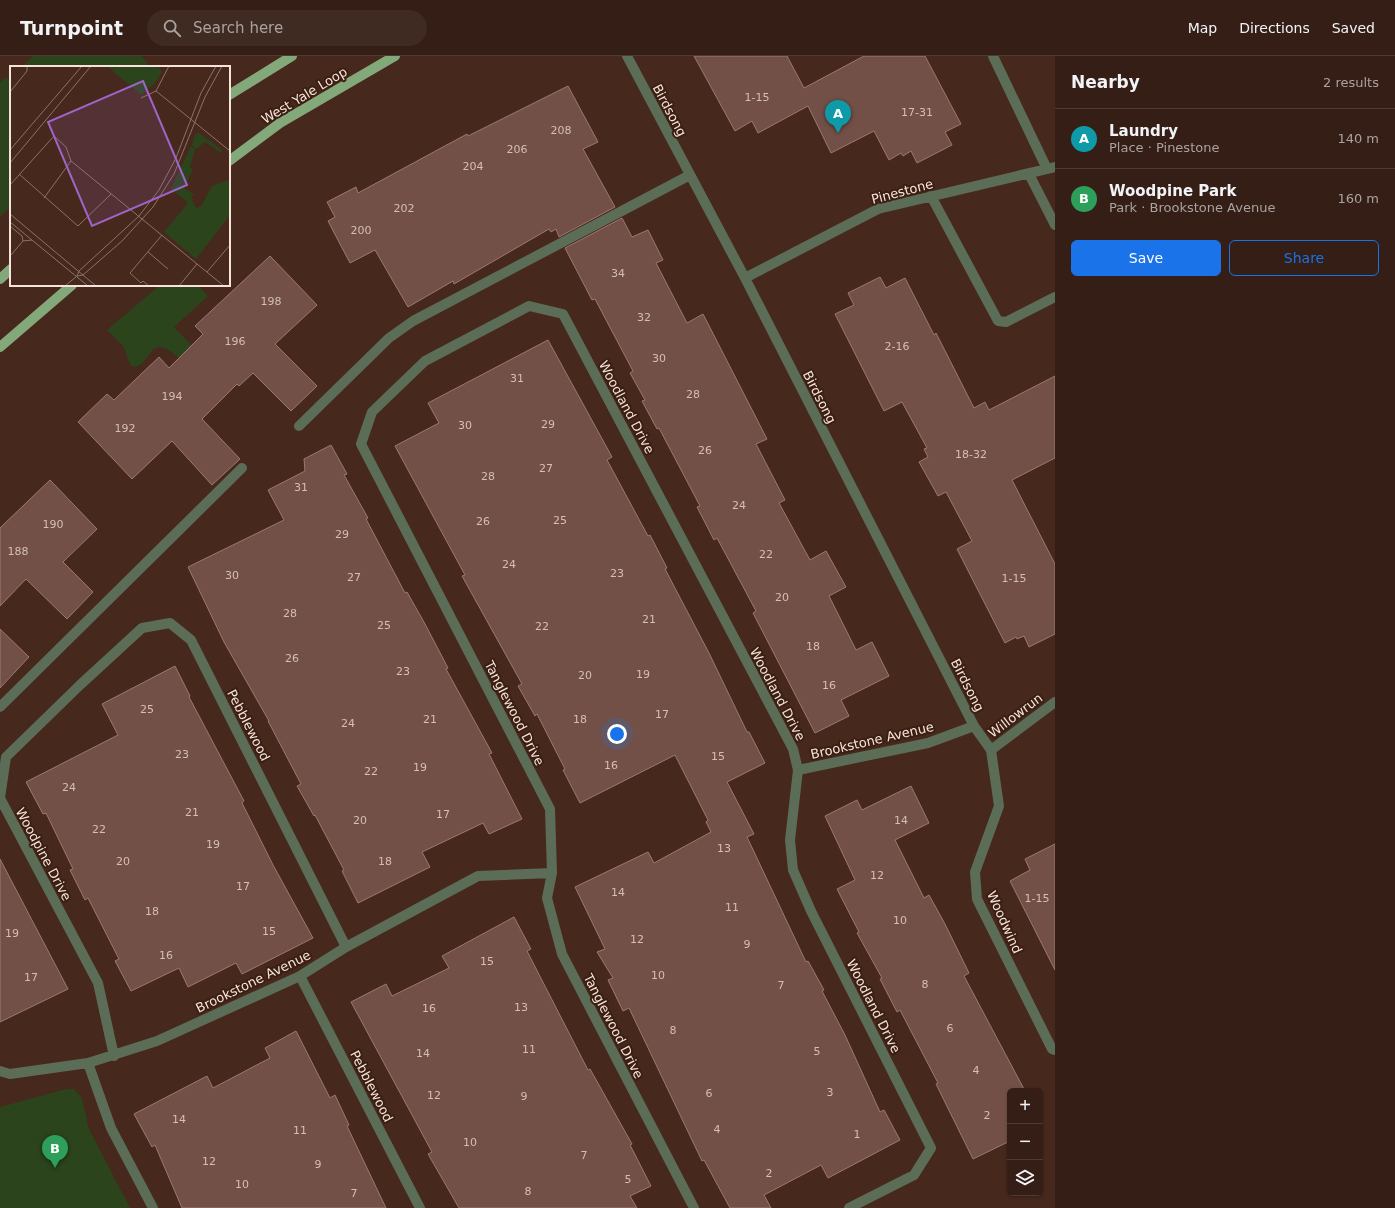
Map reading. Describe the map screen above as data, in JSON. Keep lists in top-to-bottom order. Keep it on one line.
{"streets":{"main road":["West Yale Loop"],"street":["Birdsong","Pinestone","Woodland Drive","Tanglewood Drive","Willowrun","Pebblewood","Brookstone Avenue","Woodpine Drive","Woodwind"]},"crossings":[["Birdsong","Pinestone"],["Birdsong","Willowrun"],["Birdsong","Brookstone Avenue"],["Birdsong","Woodwind"],["Woodland Drive","Tanglewood Drive"],["Woodland Drive","Brookstone Avenue"],["Tanglewood Drive","Brookstone Avenue"],["Willowrun","Woodwind"],["Pebblewood","Brookstone Avenue"],["Pebblewood","Woodpine Drive"],["Brookstone Avenue","Woodpine Drive"]],"house_numbers":["1-15","17-31","208","206","204","202","200","34","198","32","196","2-16","30","31","28","194","29","30","192","26","18-32","27","28","31","24","25","26","190","29","188","22","24","23","30","27","1-15","20","28","21","25","22","18","26","23","19","20","16","25","17","21","18","24","23","15","16","19","22","24","21","17","20","14","22","19","13","20","18","12","17","14","1-15","11","18","10","15","19","12","9","16","15","10","17","8","7","13","16","6","8","11","5","14","4","3","6","12","9","2","14","4","11","1","10","7","12","9","2","5","10","8","7"],"page":{"header":"Turnpoint","search":"Search here","nav":["Map","Directions","Saved"],"heading":["Nearby","2 results"],"pins":["A","B"],"list":[{"mark":"A","name":"Laundry","note":"Place · Pinestone","value":"140 m"},{"mark":"B","name":"Woodpine Park","note":"Park · Brookstone Avenue","value":"160 m"}],"buttons":["Save","Share"],"map_buttons":["+","−"]}}
